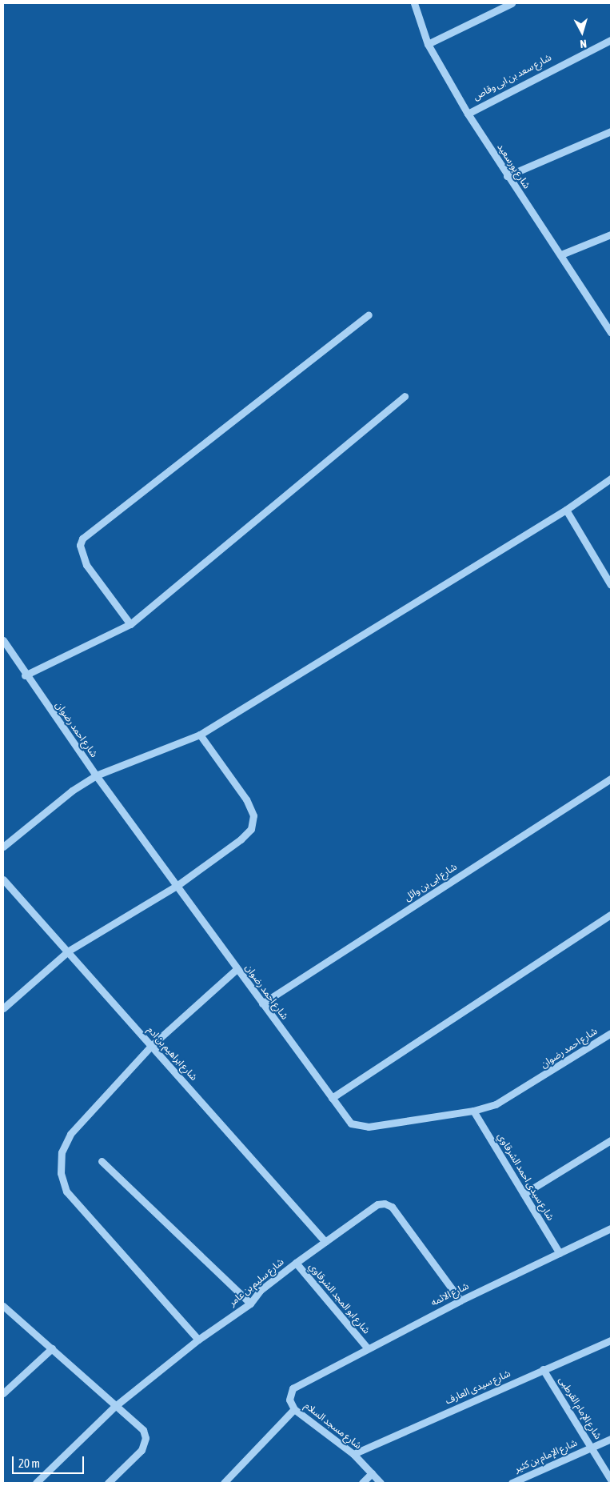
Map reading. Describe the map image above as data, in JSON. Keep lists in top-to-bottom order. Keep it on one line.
{"streets":{"street":["شارع سعد بن ابى وقاص","شارع بورسعيد","شارع احمد رضوان","شارع ابى بن وائل","شارع ابراهيم بن ادم","شارع سيدى احمد الشرقاوي","شارع سليم بن عامر","شارع الائمه","شارع ابو المجد الشرقاوي","شارع سيدى العارف","شارع الإمام القرطبى","شارع مسجد السلام","شارع الإمام بن كثير"]},"crossings":[["شارع سعد بن ابى وقاص","شارع بورسعيد"],["شارع احمد رضوان","شارع ابى بن وائل"],["شارع احمد رضوان","شارع سيدى احمد الشرقاوي"],["شارع ابراهيم بن ادم","شارع سليم بن عامر"],["شارع سيدى احمد الشرقاوي","شارع الائمه"],["شارع سليم بن عامر","شارع الائمه"],["شارع سليم بن عامر","شارع ابو المجد الشرقاوي"],["شارع الائمه","شارع ابو المجد الشرقاوي"],["شارع الائمه","شارع مسجد السلام"],["شارع سيدى العارف","شارع الإمام القرطبى"],["شارع سيدى العارف","شارع مسجد السلام"],["شارع الإمام القرطبى","شارع الإمام بن كثير"]],"scale_bar":"20 m","north":"bottom"}
